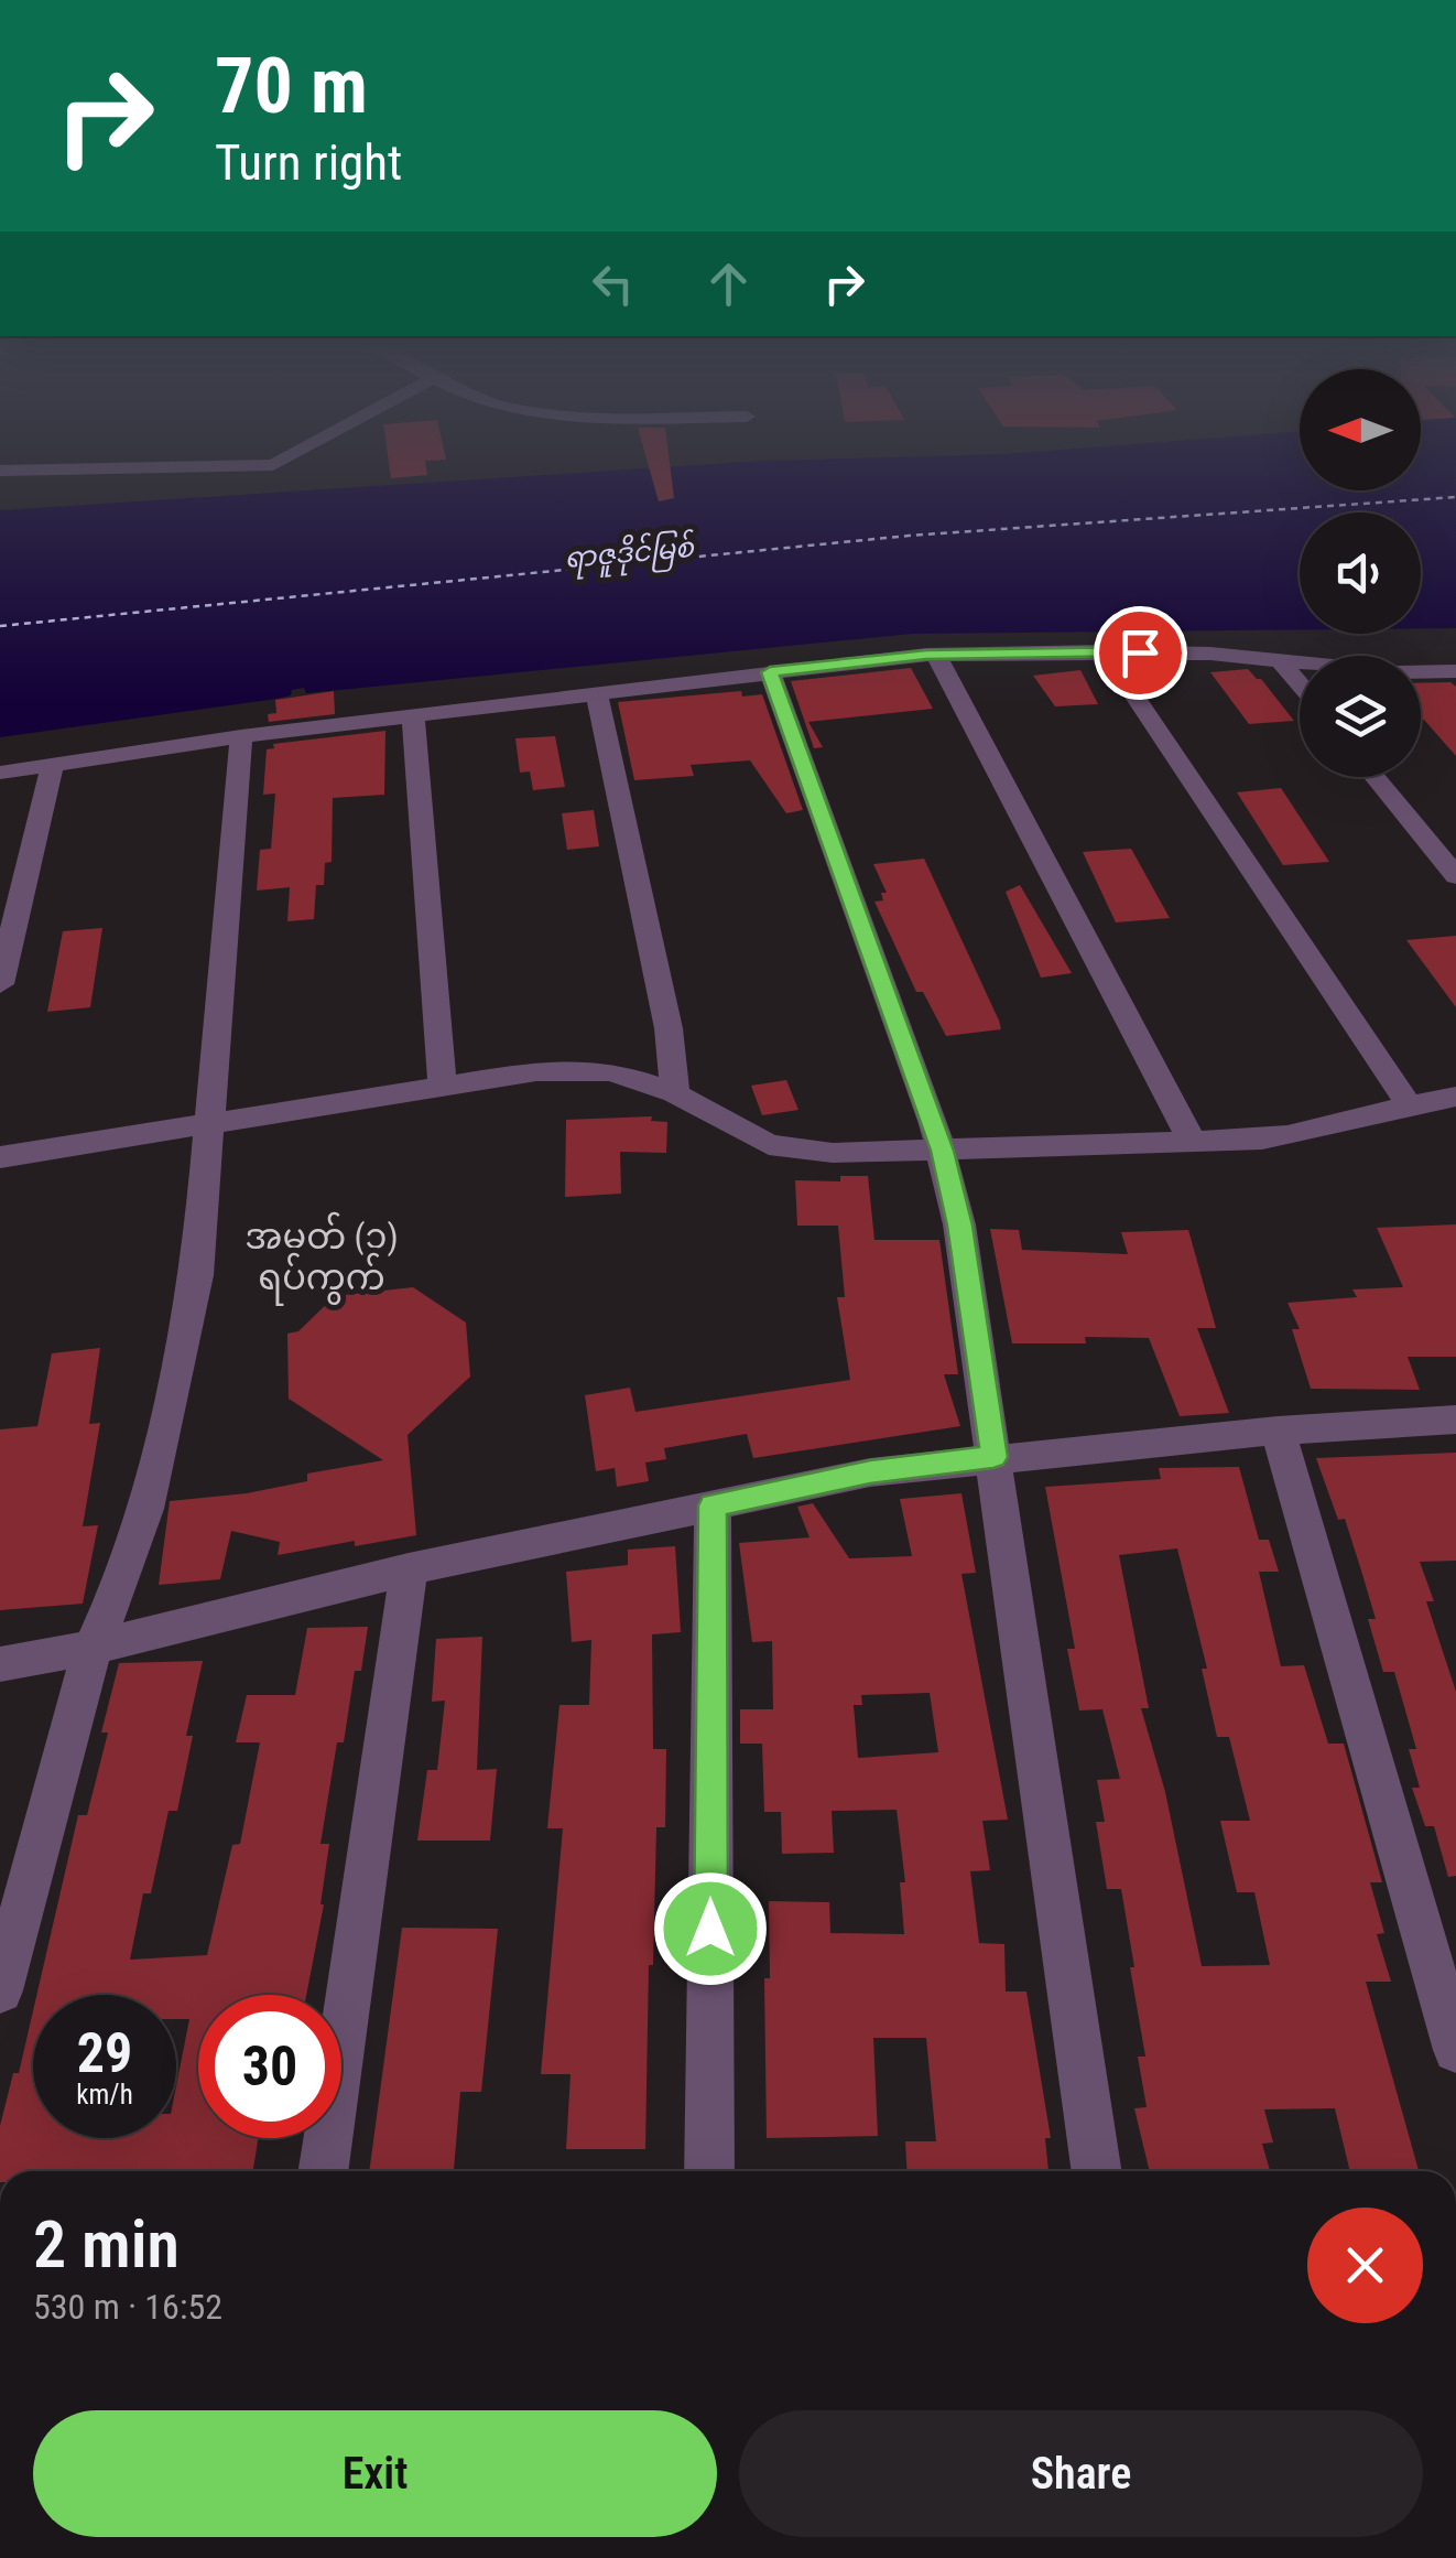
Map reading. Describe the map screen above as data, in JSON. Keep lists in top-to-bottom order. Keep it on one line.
{"districts":["အမှတ် (၁) ရပ်ကွက်"],"water":["ရာဇူဒိုင်မြစ်"],"north":"left","page":{"turn":["70 m","Turn right"],"speed":"29 km/h","limit":"30","heading":["2 min","530 m · 16:52"],"buttons":["Exit","Share"]}}
